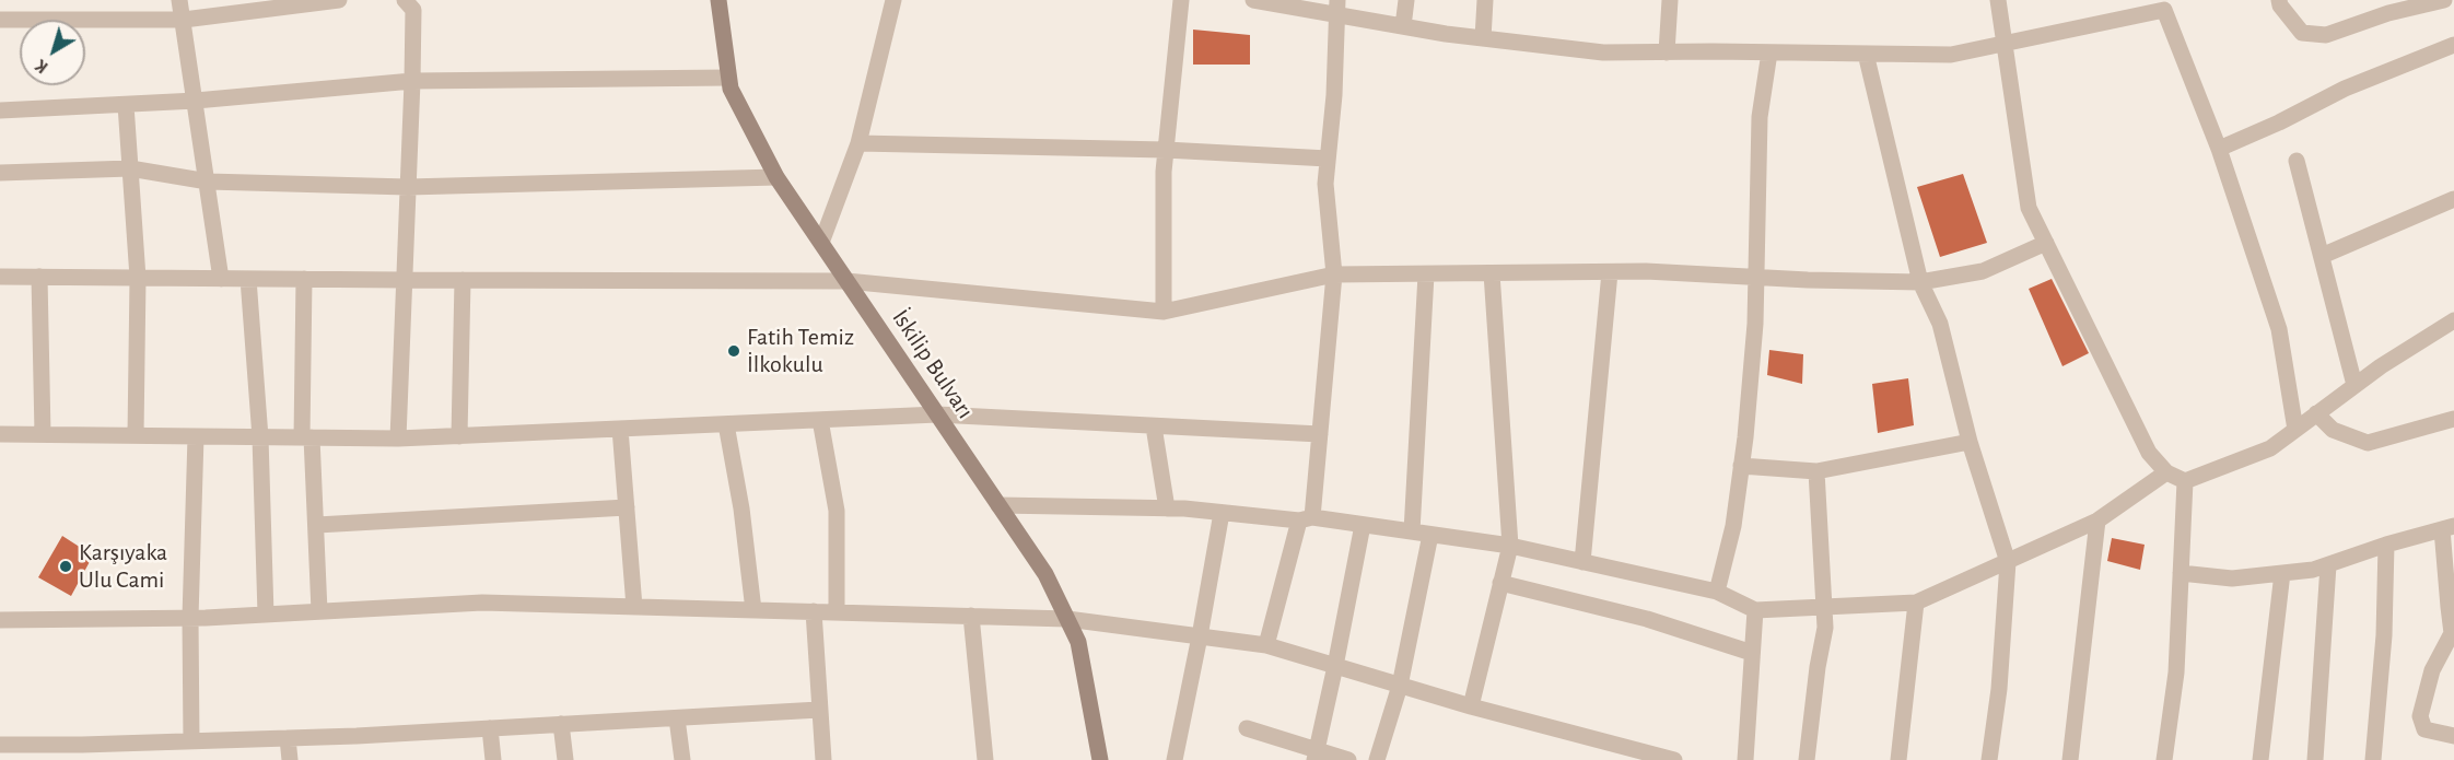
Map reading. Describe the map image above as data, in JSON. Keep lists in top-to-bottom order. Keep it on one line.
{"streets":{"main road":["İskilip Bulvarı"]},"places":["Fatih Temiz İlkokulu","Karşıyaka Ulu Cami"],"north":"bottom left"}
